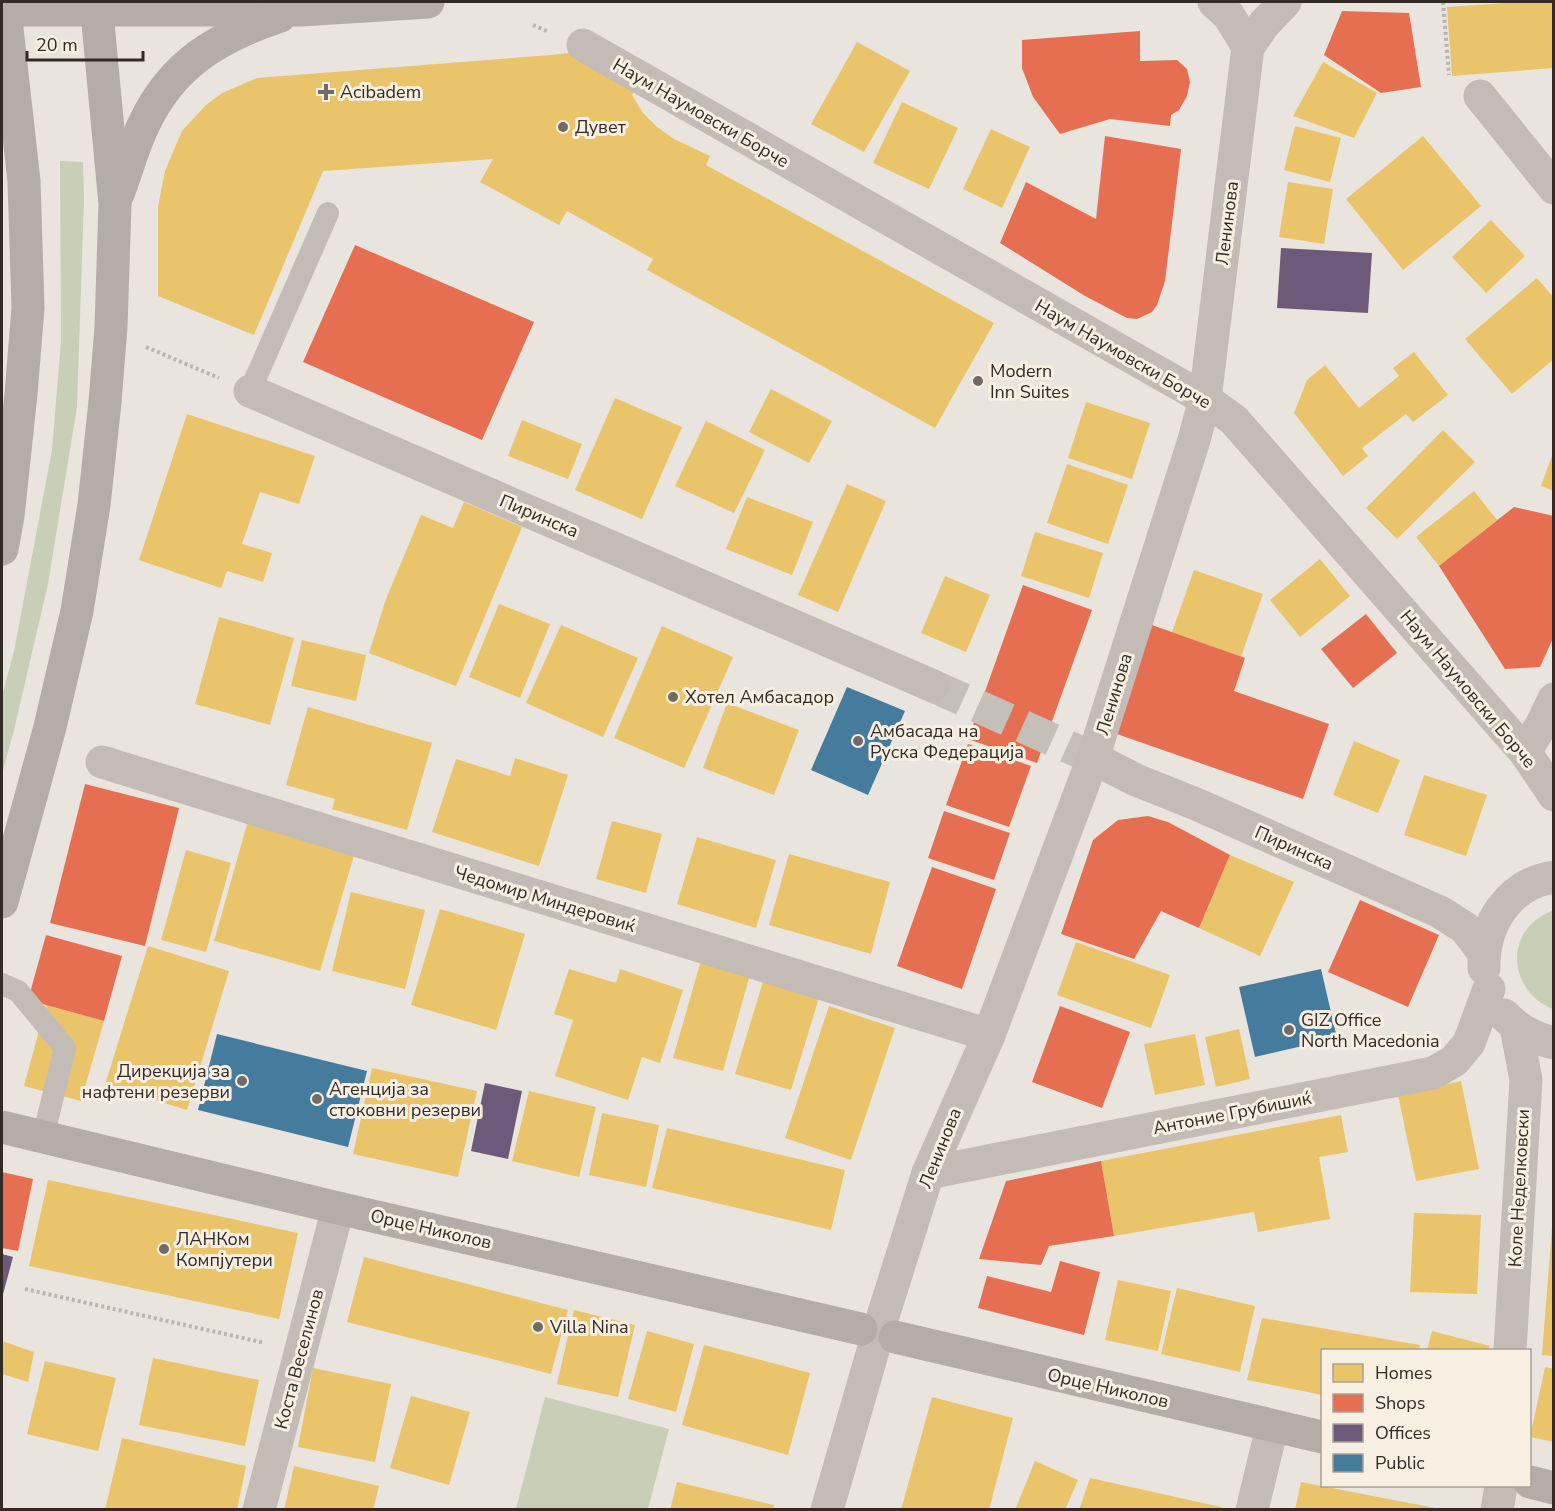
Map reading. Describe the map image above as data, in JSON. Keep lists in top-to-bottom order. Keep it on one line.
{"streets":{"street":["Наум Наумовски Борче","Ленинова","Пиринска","Чедомир Миндеровиќ","Антоние Грубишиќ","Коле Неделковски","Орце Николов","Коста Веселинов"]},"crossings":[["Наум Наумовски Борче","Ленинова"],["Ленинова","Пиринска"],["Ленинова","Чедомир Миндеровиќ"],["Ленинова","Антоние Грубишиќ"],["Ленинова","Орце Николов"],["Орце Николов","Коста Веселинов"]],"places":{"health":["Acibadem"],"other":["Дувет","Modern Inn Suites","Хотел Амбасадор","Aмбасада на Руска Федерациjа","GIZ Office North Macedonia","Дирекција за нафтени резерви","Агенција за стоковни резерви","ЛАНКом Компјутери","Villa Nina"]},"legend":["Homes","Shops","Offices","Public"],"scale_bar":"20 m"}
